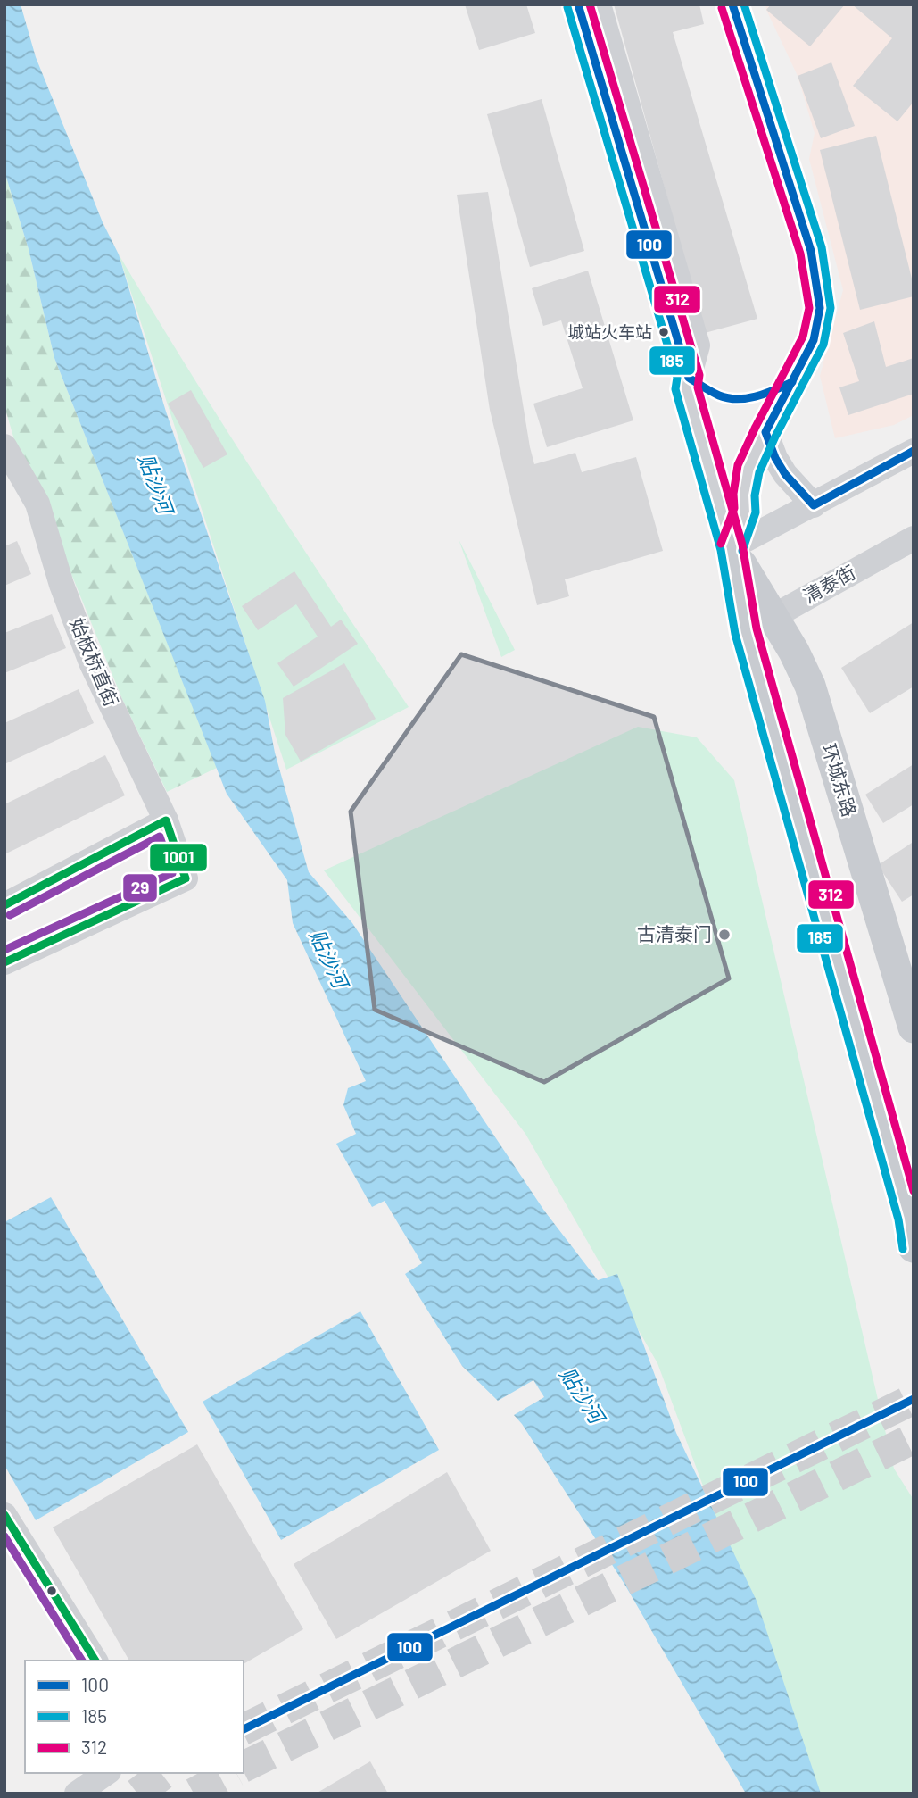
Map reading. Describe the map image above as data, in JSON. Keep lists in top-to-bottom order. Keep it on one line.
{"streets":{"main road":["环城东路"],"street":["清泰街","始板桥直街"]},"crossings":[["清泰街","环城东路"]],"water":["贴沙河"],"places":["城站火车站","古清泰门"],"lines":["transit line 100","transit line 185","transit line 312","transit line 1001","transit line 29"],"legend":["100","185","312"]}
